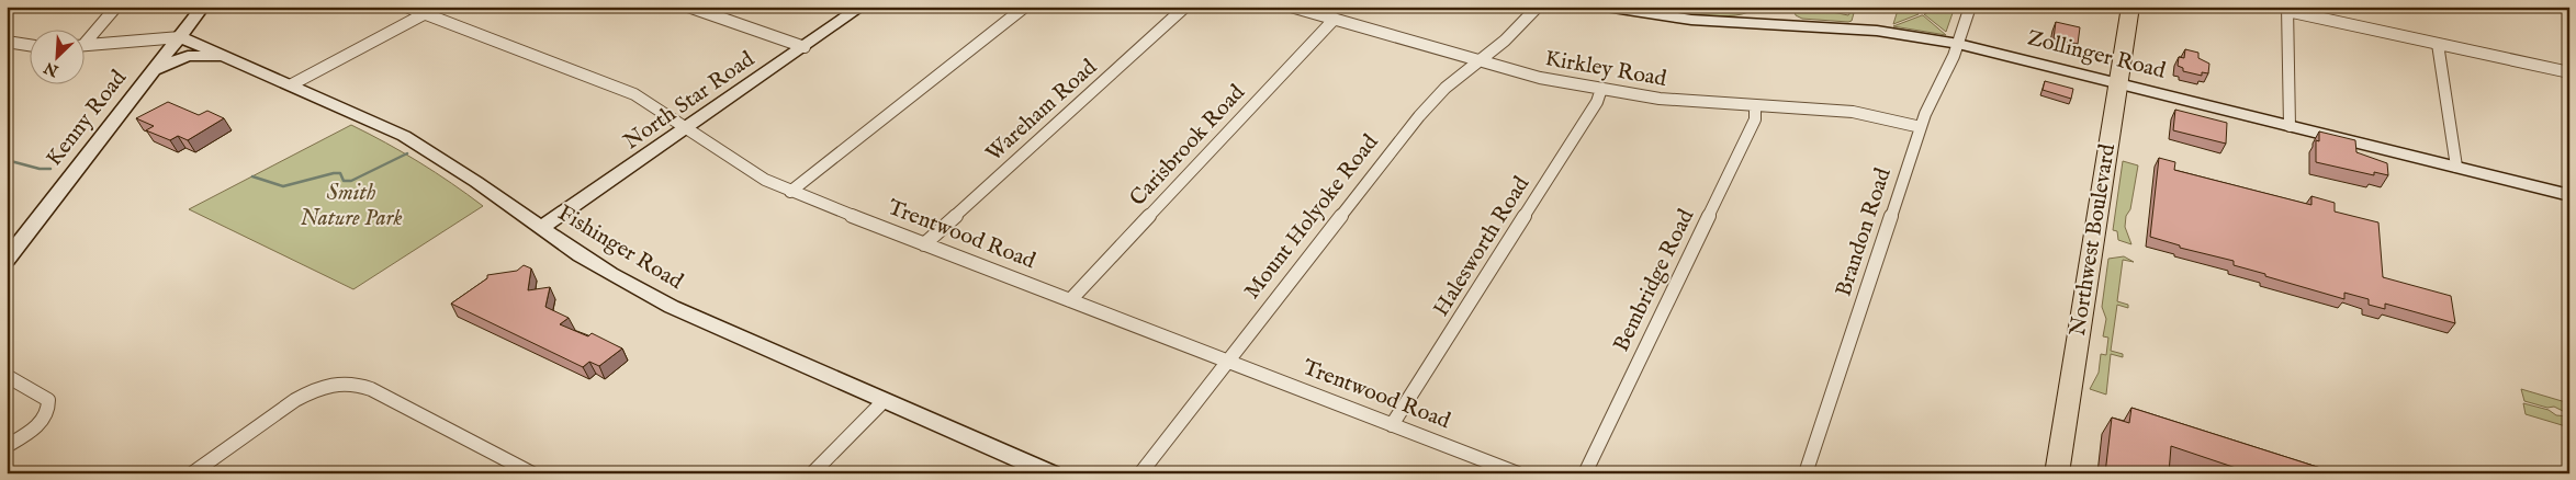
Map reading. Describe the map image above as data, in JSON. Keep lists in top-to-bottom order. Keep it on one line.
{"streets":{"main road":["Zollinger Road","North Star Road","Kenny Road","Northwest Boulevard","Fishinger Road"],"street":["Kirkley Road","Wareham Road","Carisbrook Road","Mount Holyoke Road","Brandon Road","Trentwood Road","Halesworth Road","Bembridge Road"]},"crossings":[["Zollinger Road","Brandon Road"],["Zollinger Road","Northwest Boulevard"],["Kirkley Road","Carisbrook Road"],["Kirkley Road","Mount Holyoke Road"],["Kirkley Road","Brandon Road"],["Kirkley Road","Halesworth Road"],["Kirkley Road","Bembridge Road"],["North Star Road","Trentwood Road"],["North Star Road","Fishinger Road"],["Wareham Road","Trentwood Road"],["Kenny Road","Fishinger Road"],["Carisbrook Road","Trentwood Road"],["Mount Holyoke Road","Trentwood Road"],["Trentwood Road","Halesworth Road"]],"parks":["Smith Nature Park"],"north":"bottom left"}
